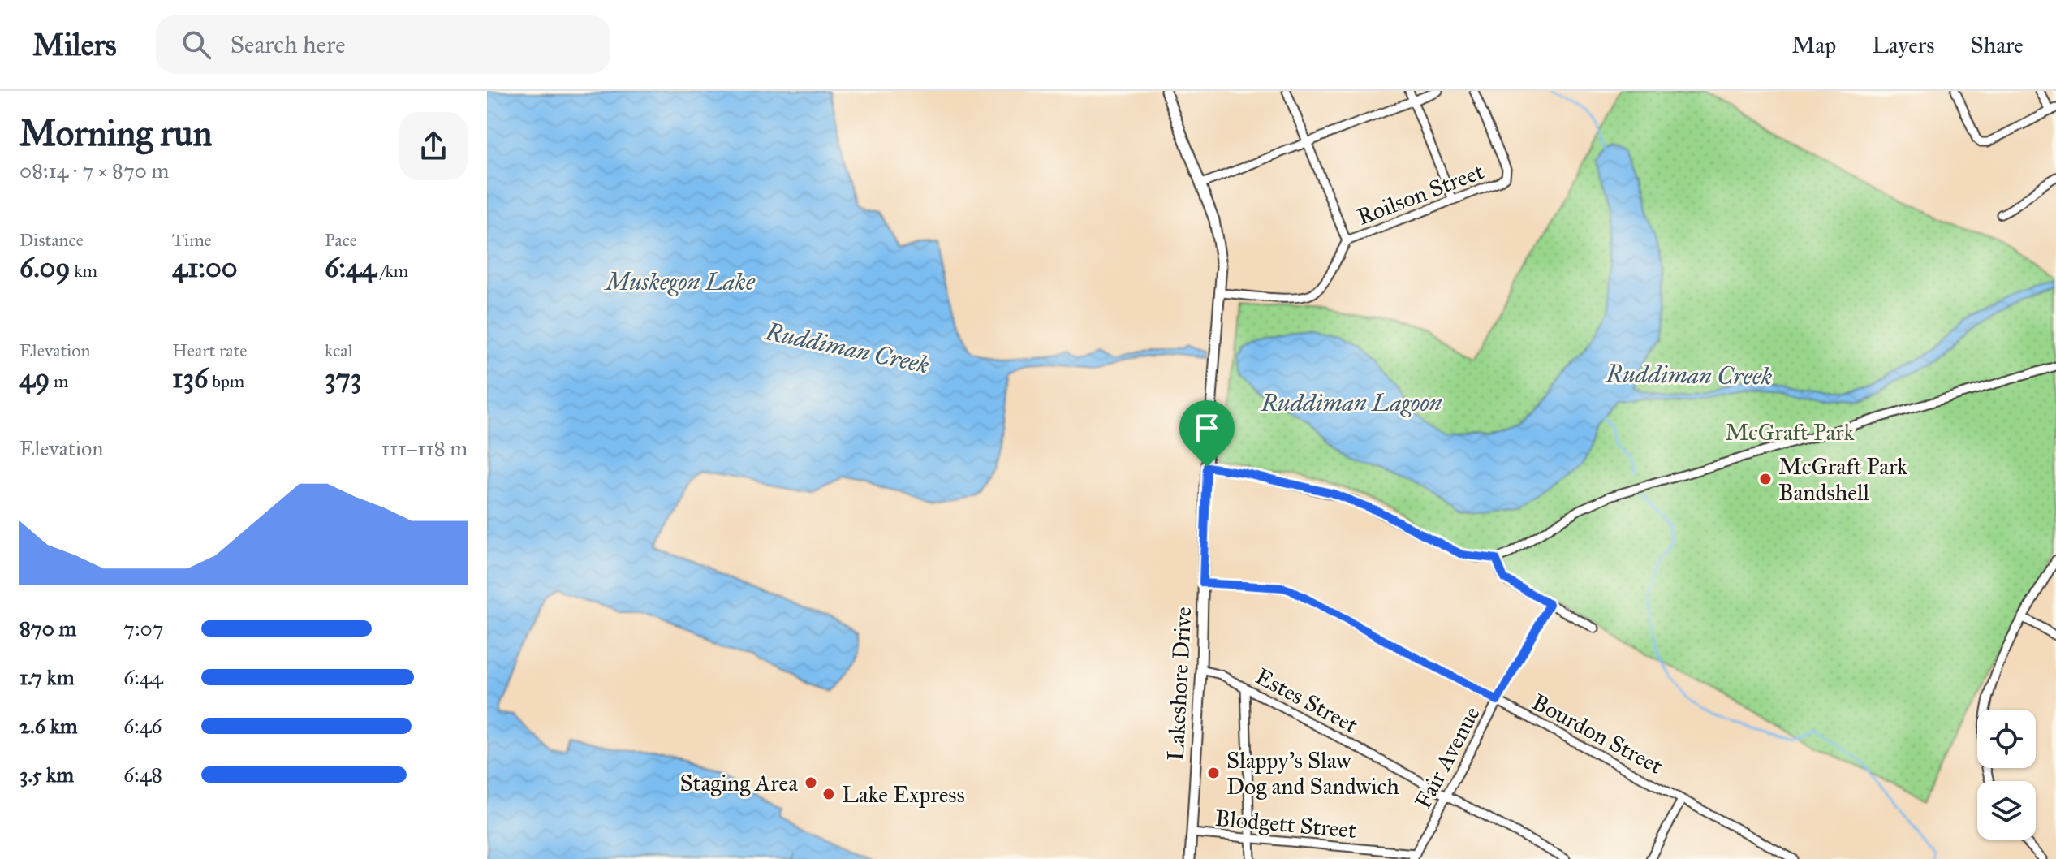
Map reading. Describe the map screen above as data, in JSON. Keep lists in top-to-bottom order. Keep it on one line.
{"streets":{"main road":["Lakeshore Drive"],"street":["Roilson Street","Estes Street","Bourdon Street","Fair Avenue","Blodgett Street"]},"crossings":[["Lakeshore Drive","Estes Street"],["Lakeshore Drive","Bourdon Street"],["Lakeshore Drive","Blodgett Street"],["Estes Street","Fair Avenue"],["Bourdon Street","Fair Avenue"],["Fair Avenue","Blodgett Street"]],"water":["Muskegon Lake","Ruddiman Creek","Ruddiman Lagoon"],"parks":["McGraft Park"],"places":["McGraft Park Bandshell","Slappy’s Slaw Dog and Sandwich","Staging Area","Lake Express"],"page":{"header":"Milers","search":"Search here","nav":["Map","Layers","Share"],"heading":["Morning run","08:14 · 7 × 870 m"],"stats":[["Distance","6.09 km"],["Time","41:00"],["Pace","6:44 /km"],["Elevation","49 m"],["Heart rate","136 bpm"],["kcal","373"]],"chart":["Elevation","111–118 m"],"list":[{"name":"870 m","note":"7:07"},{"name":"1.7 km","note":"6:44"},{"name":"2.6 km","note":"6:46"},{"name":"3.5 km","note":"6:48"}]}}
